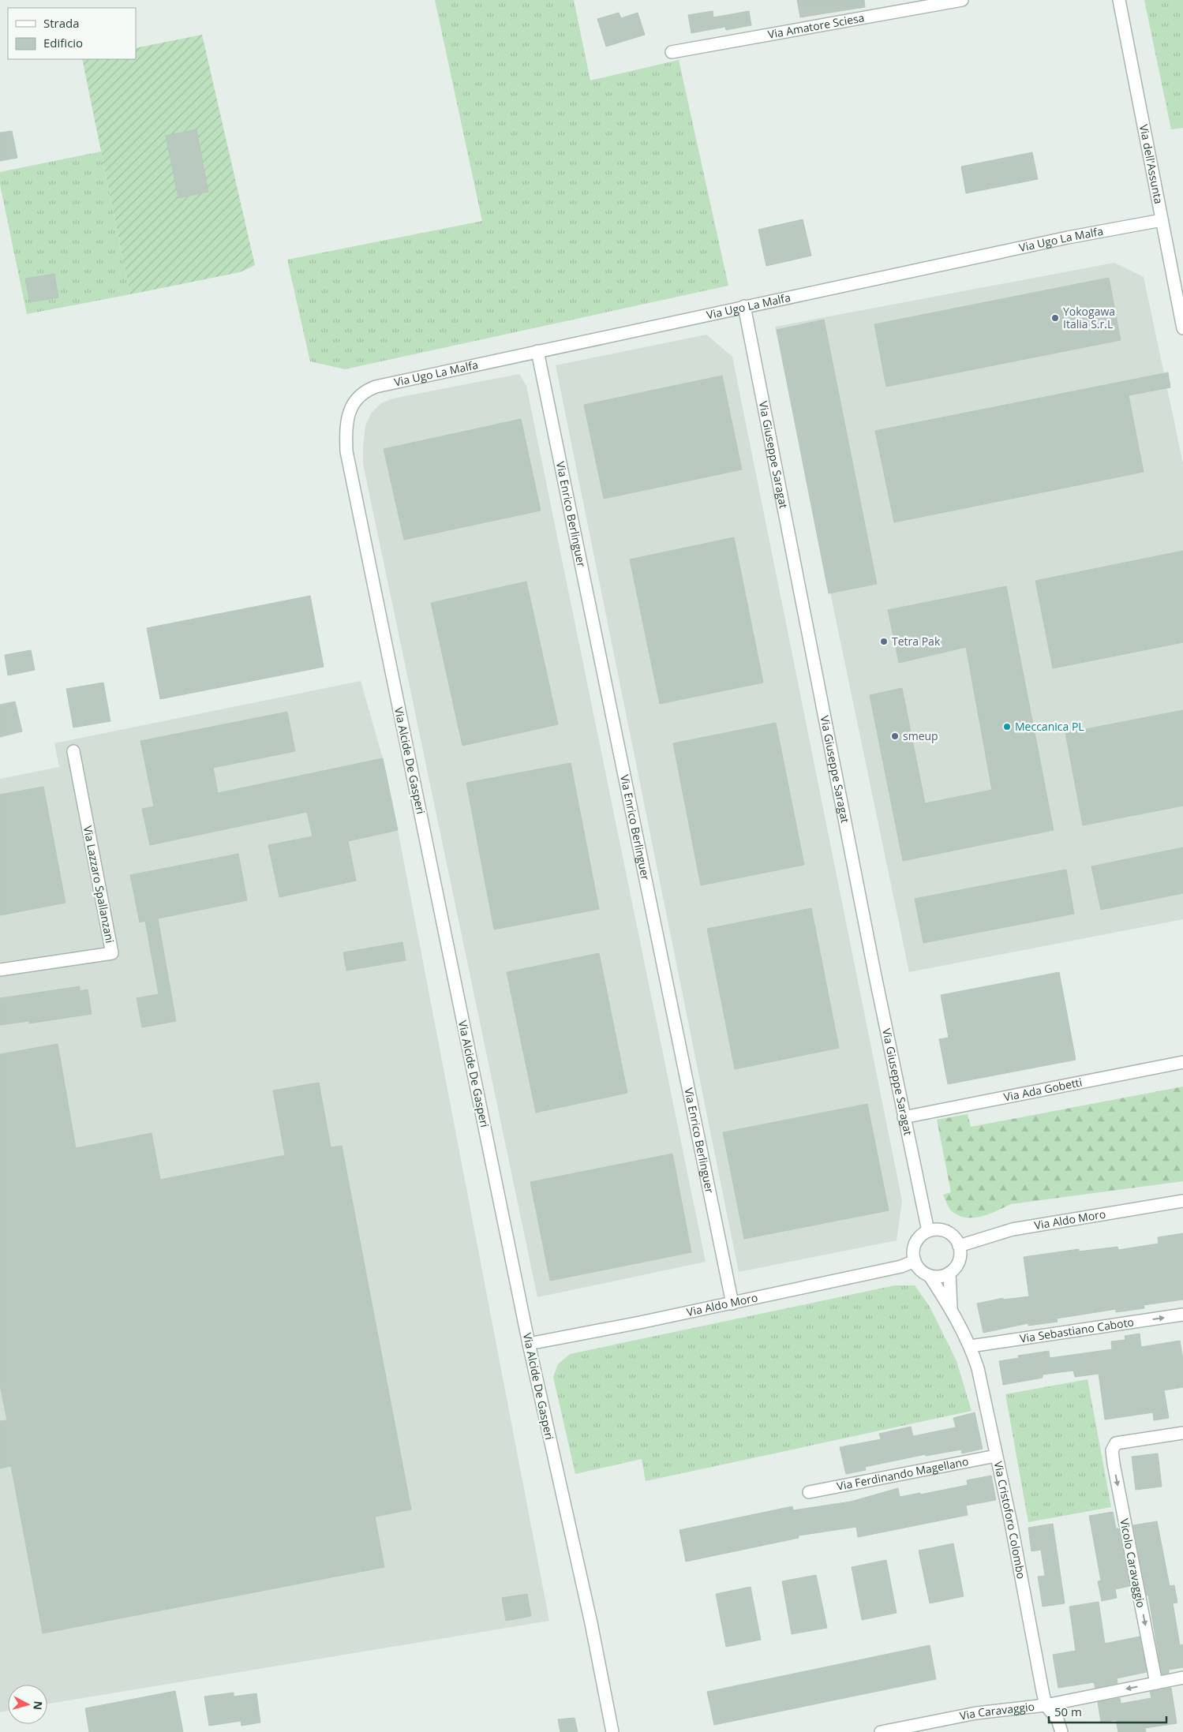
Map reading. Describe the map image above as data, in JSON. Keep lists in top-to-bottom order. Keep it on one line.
{"streets":{"street":["Via Amatore Sciesa","Via dell'Assunta","Via Ugo La Malfa","Via Giuseppe Saragat","Via Enrico Berlinguer","Via Alcide De Gasperi","Via Lazzaro Spallanzani","Via Ada Gobetti","Via Aldo Moro","Via Sebastiano Caboto","Via Ferdinando Magellano","Via Cristoforo Colombo","Vicolo Caravaggio","Via Caravaggio"]},"crossings":[["Via dell'Assunta","Via Ugo La Malfa"],["Via Ugo La Malfa","Via Giuseppe Saragat"],["Via Ugo La Malfa","Via Enrico Berlinguer"],["Via Ugo La Malfa","Via Alcide De Gasperi"],["Via Giuseppe Saragat","Via Ada Gobetti"],["Via Giuseppe Saragat","Via Aldo Moro"],["Via Giuseppe Saragat","Via Cristoforo Colombo"],["Via Enrico Berlinguer","Via Aldo Moro"],["Via Alcide De Gasperi","Via Aldo Moro"],["Via Aldo Moro","Via Cristoforo Colombo"],["Via Sebastiano Caboto","Via Cristoforo Colombo"],["Via Ferdinando Magellano","Via Cristoforo Colombo"],["Via Cristoforo Colombo","Via Caravaggio"],["Vicolo Caravaggio","Via Caravaggio"]],"one_way":["Via Sebastiano Caboto","Vicolo Caravaggio","Via Caravaggio"],"places":["Yokogawa Italia S.r.L","Tetra Pak","Meccanica PL","smeup"],"legend":["Strada","Edificio"],"scale_bar":"50 m","north":"right"}
